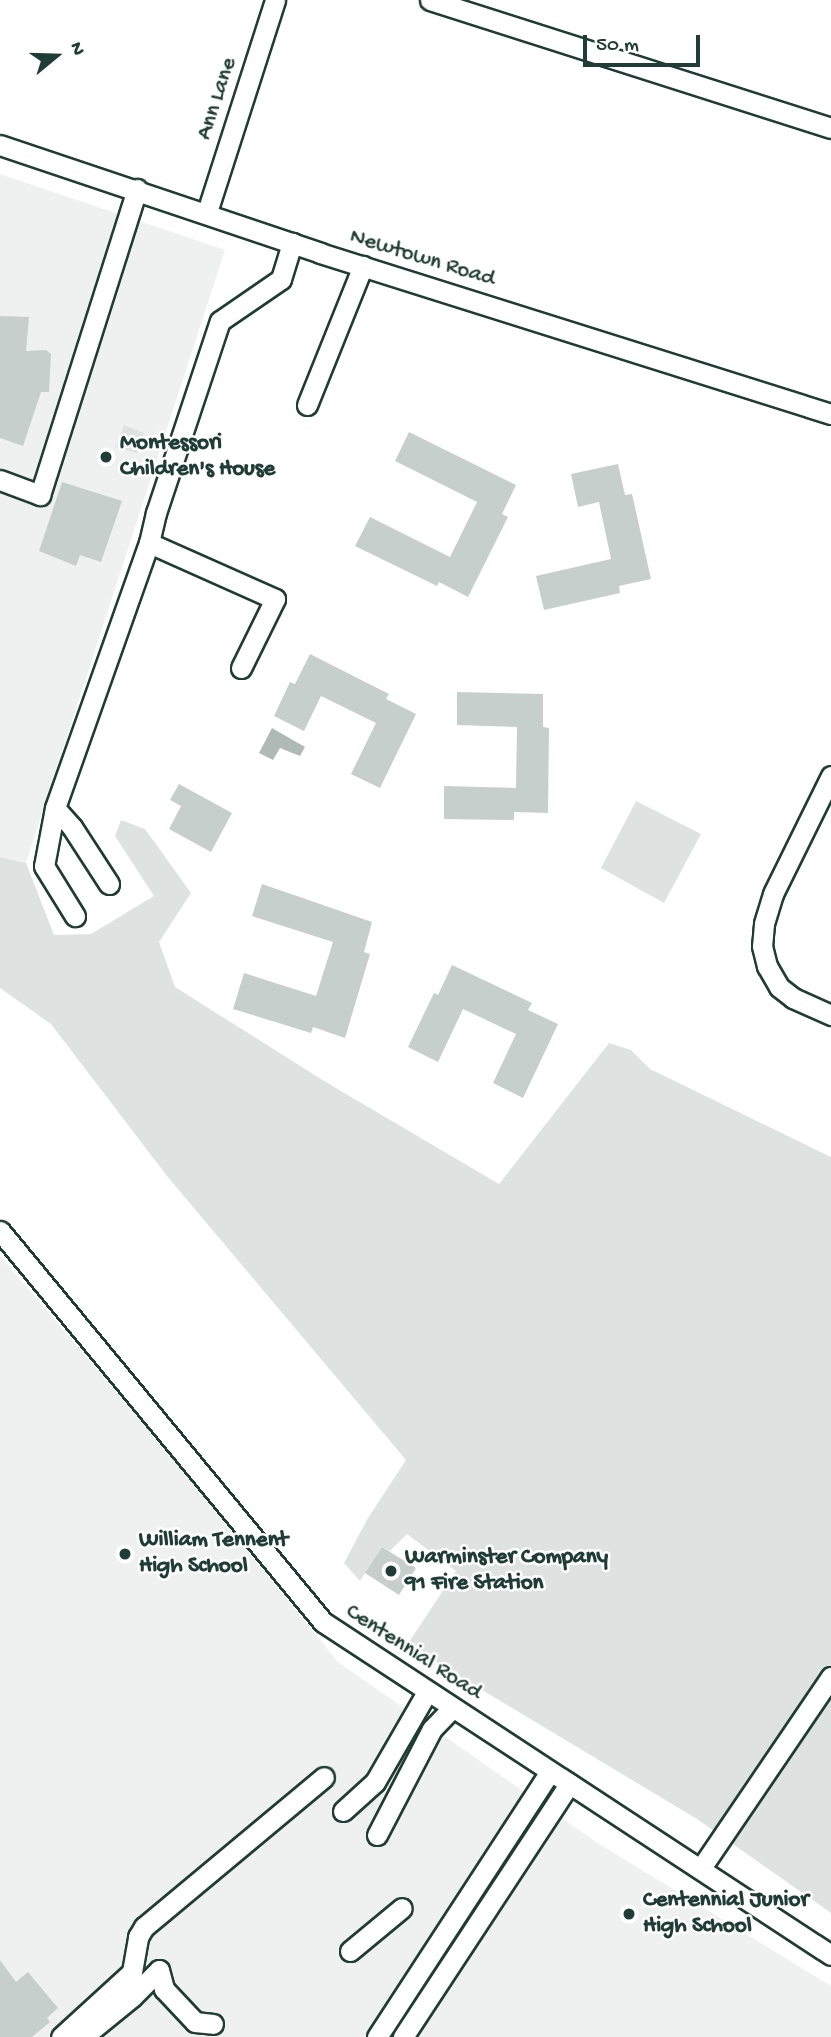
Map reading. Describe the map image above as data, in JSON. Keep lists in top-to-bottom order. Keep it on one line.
{"streets":{"street":["Ann Lane","Newtown Road","Centennial Road"]},"crossings":[["Ann Lane","Newtown Road"]],"places":["Montessori Children's House","William Tennent High School","Warminster Company 91 Fire Station","Centennial Junior High School"],"scale_bar":"50 m","north":"right"}
